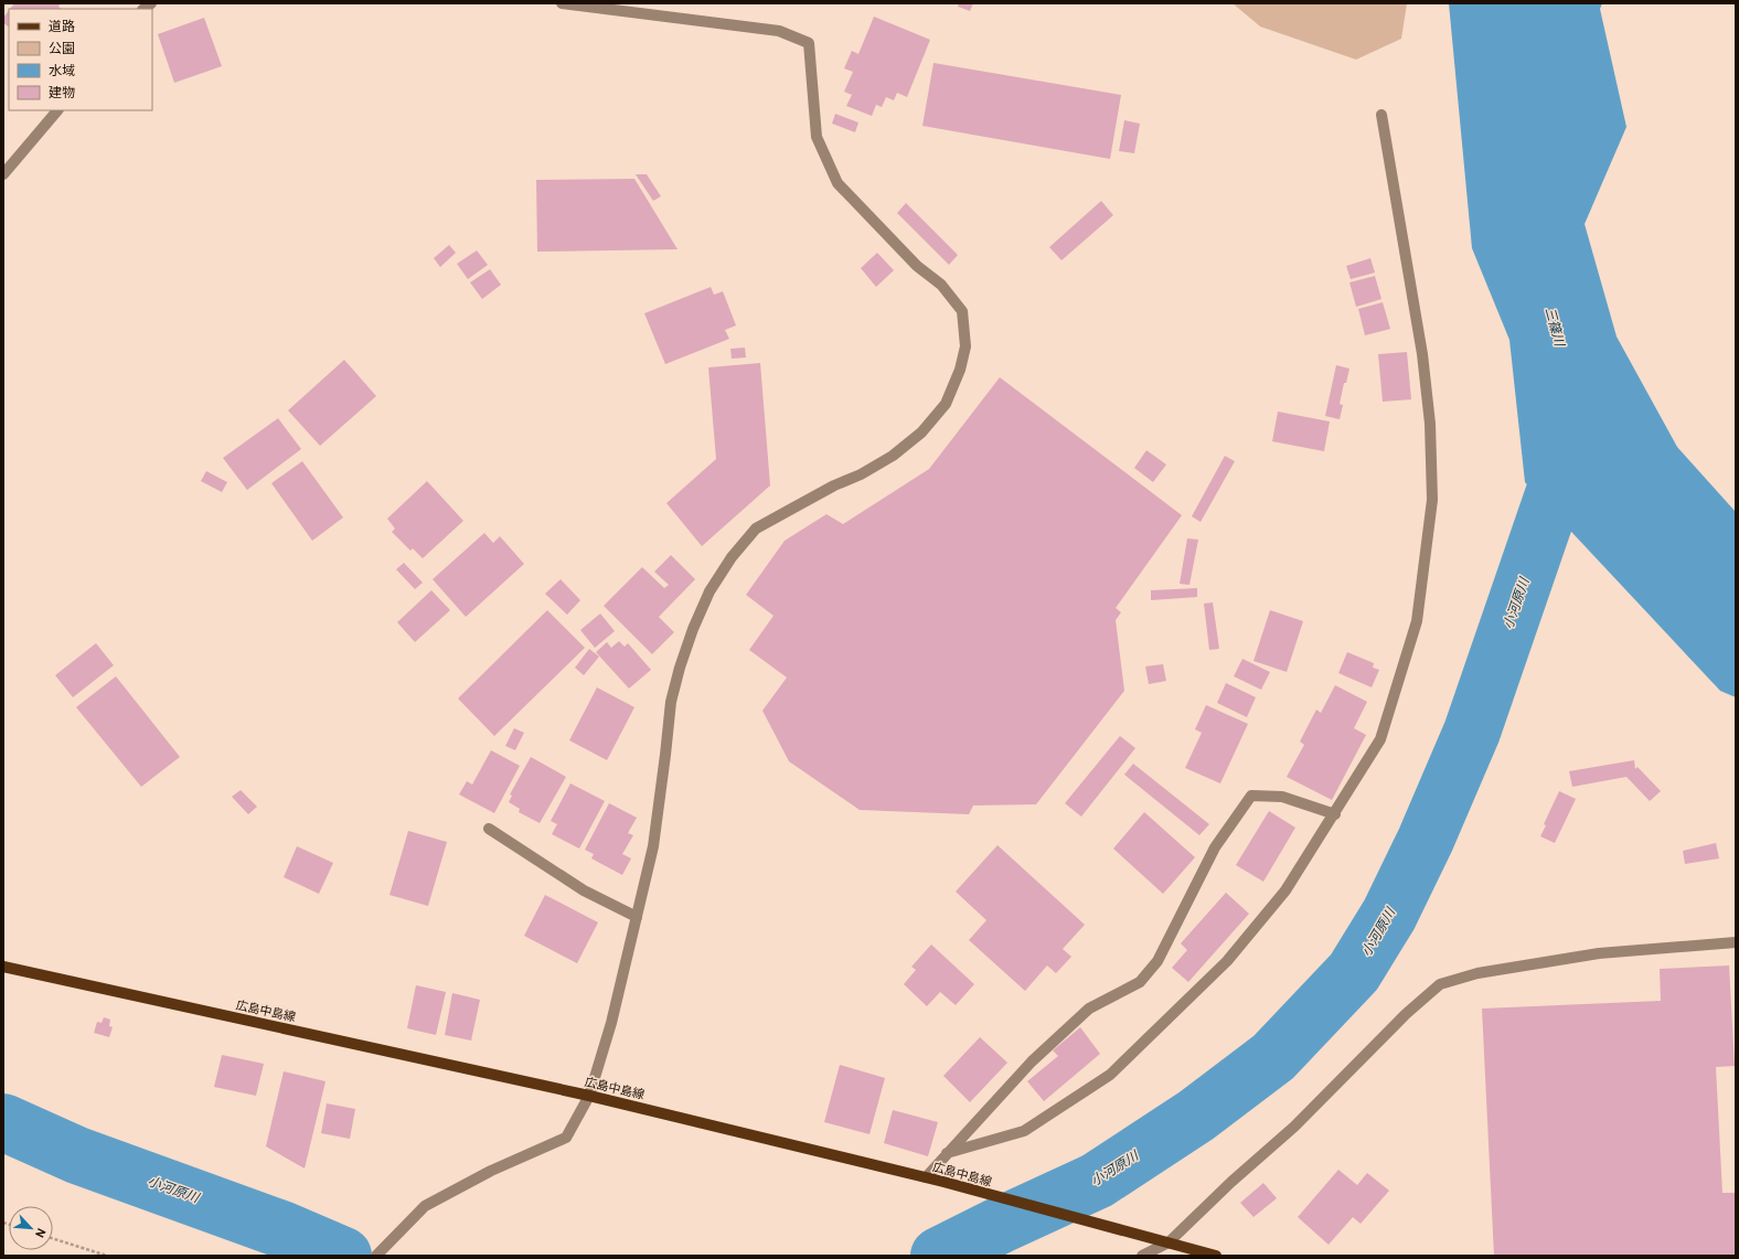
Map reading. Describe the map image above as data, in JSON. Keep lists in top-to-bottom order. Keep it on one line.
{"streets":{"main road":["広島中島線"]},"water":["三篠川","小河原川"],"legend":["道路","公園","水域","建物"],"north":"bottom right"}
